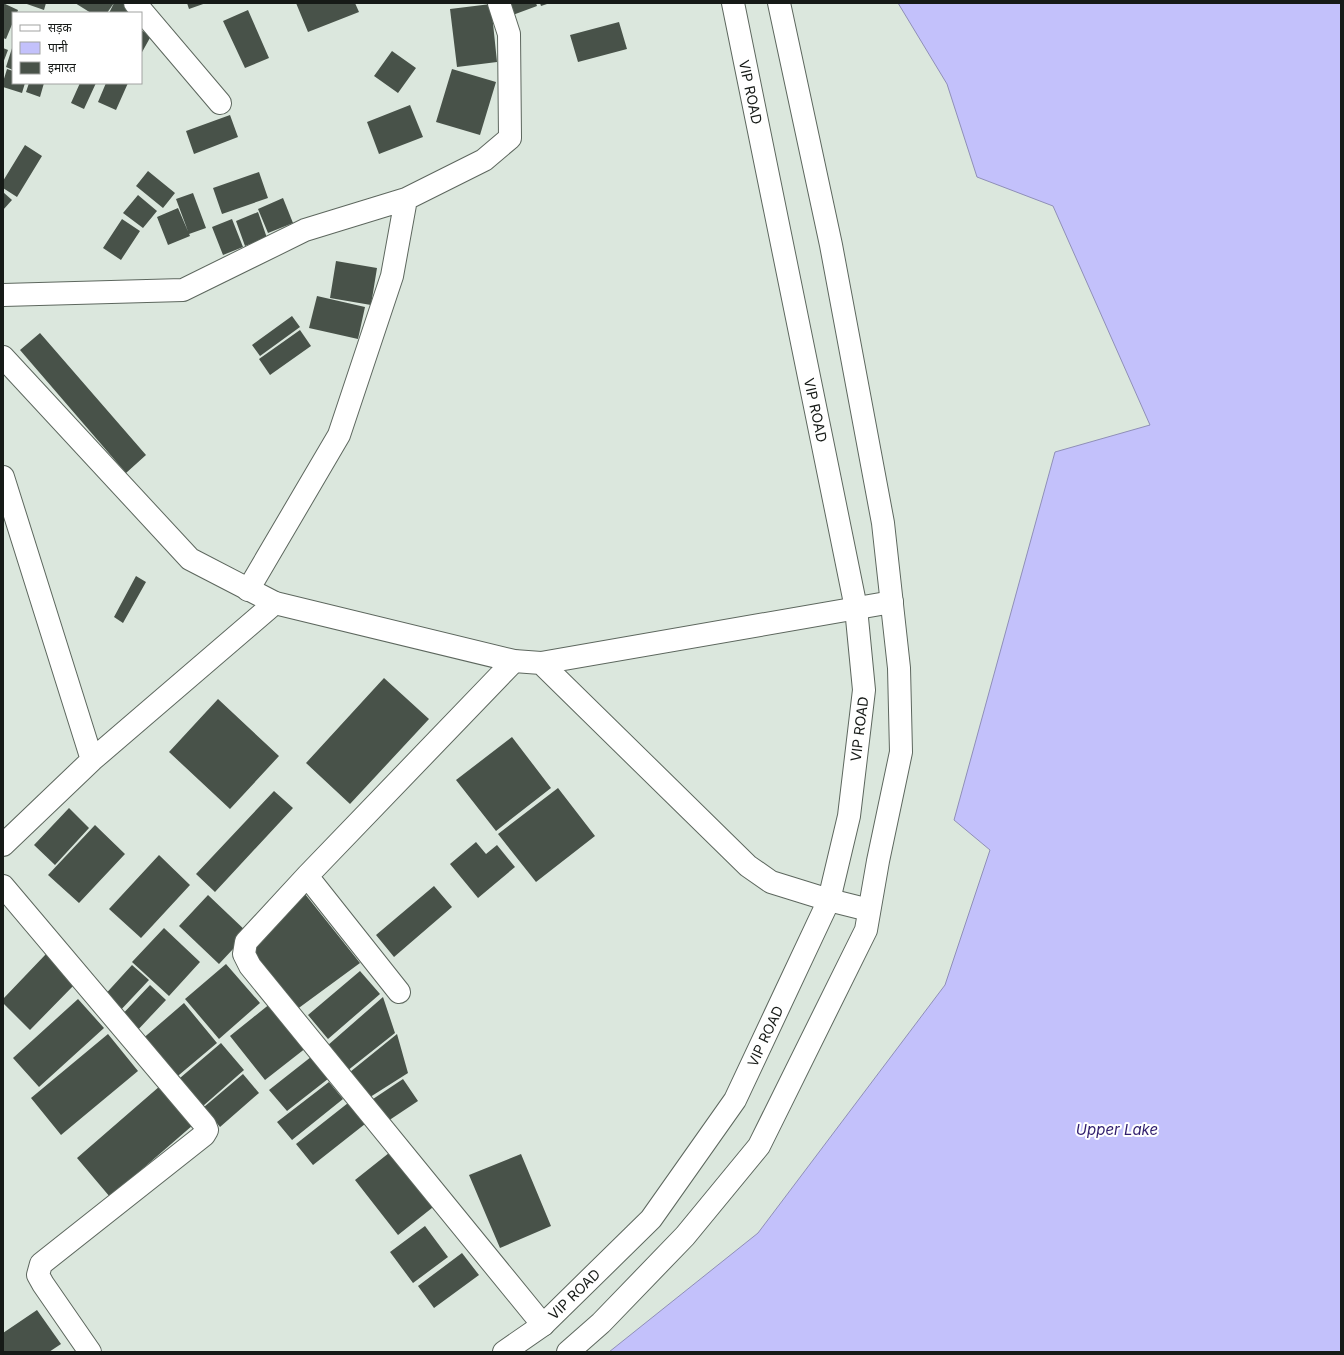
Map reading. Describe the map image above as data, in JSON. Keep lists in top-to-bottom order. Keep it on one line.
{"streets":{"street":["VIP ROAD"]},"water":["Upper Lake"],"legend":["सड़क","पानी","इमारत"]}
